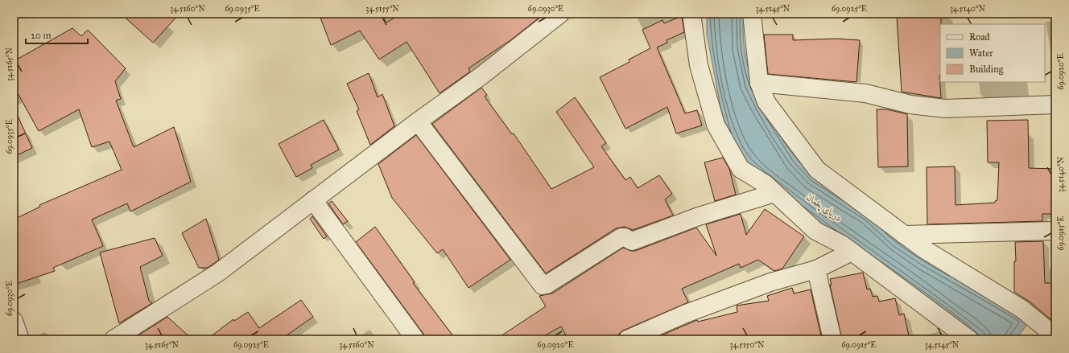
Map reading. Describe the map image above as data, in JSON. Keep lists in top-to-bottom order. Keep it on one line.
{"water":["دریای پغمان"],"legend":["Road","Water","Building"],"scale_bar":"20 m","coordinates":["34.5160°N","69.0935°E","34.5155°N","69.0930°E","34.5145°N","69.0925°E","34.5140°N","34.5165°N","69.0920°E","69.0915°E","34.5150°N"]}
